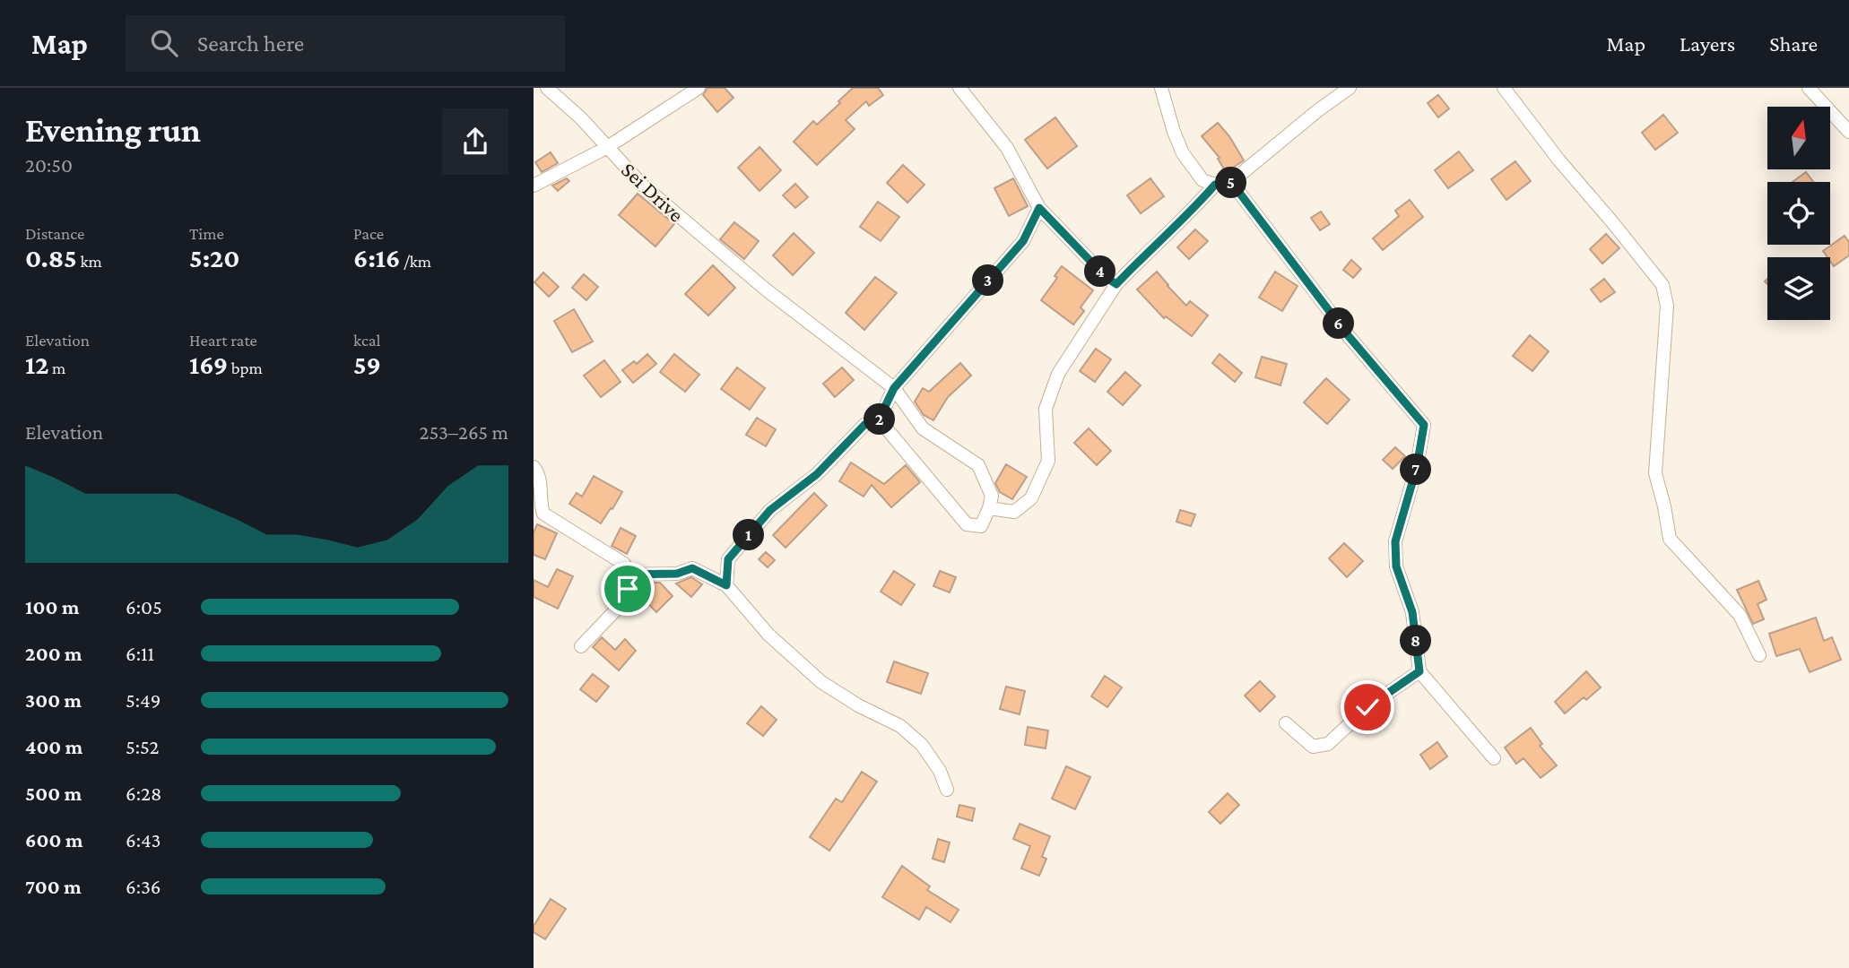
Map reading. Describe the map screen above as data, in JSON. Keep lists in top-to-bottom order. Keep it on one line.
{"streets":{"street":["Sei Drive"]},"north":"top","page":{"header":"Map","search":"Search here","nav":["Map","Layers","Share"],"heading":["Evening run","20:50"],"pins":["5","4","3","6","2","7","1","8"],"stats":[["Distance","0.85 km"],["Time","5:20"],["Pace","6:16 /km"],["Elevation","12 m"],["Heart rate","169 bpm"],["kcal","59"]],"chart":["Elevation","253–265 m"],"list":[{"name":"100 m","note":"6:05"},{"name":"200 m","note":"6:11"},{"name":"300 m","note":"5:49"},{"name":"400 m","note":"5:52"},{"name":"500 m","note":"6:28"},{"name":"600 m","note":"6:43"},{"name":"700 m","note":"6:36"}]}}
